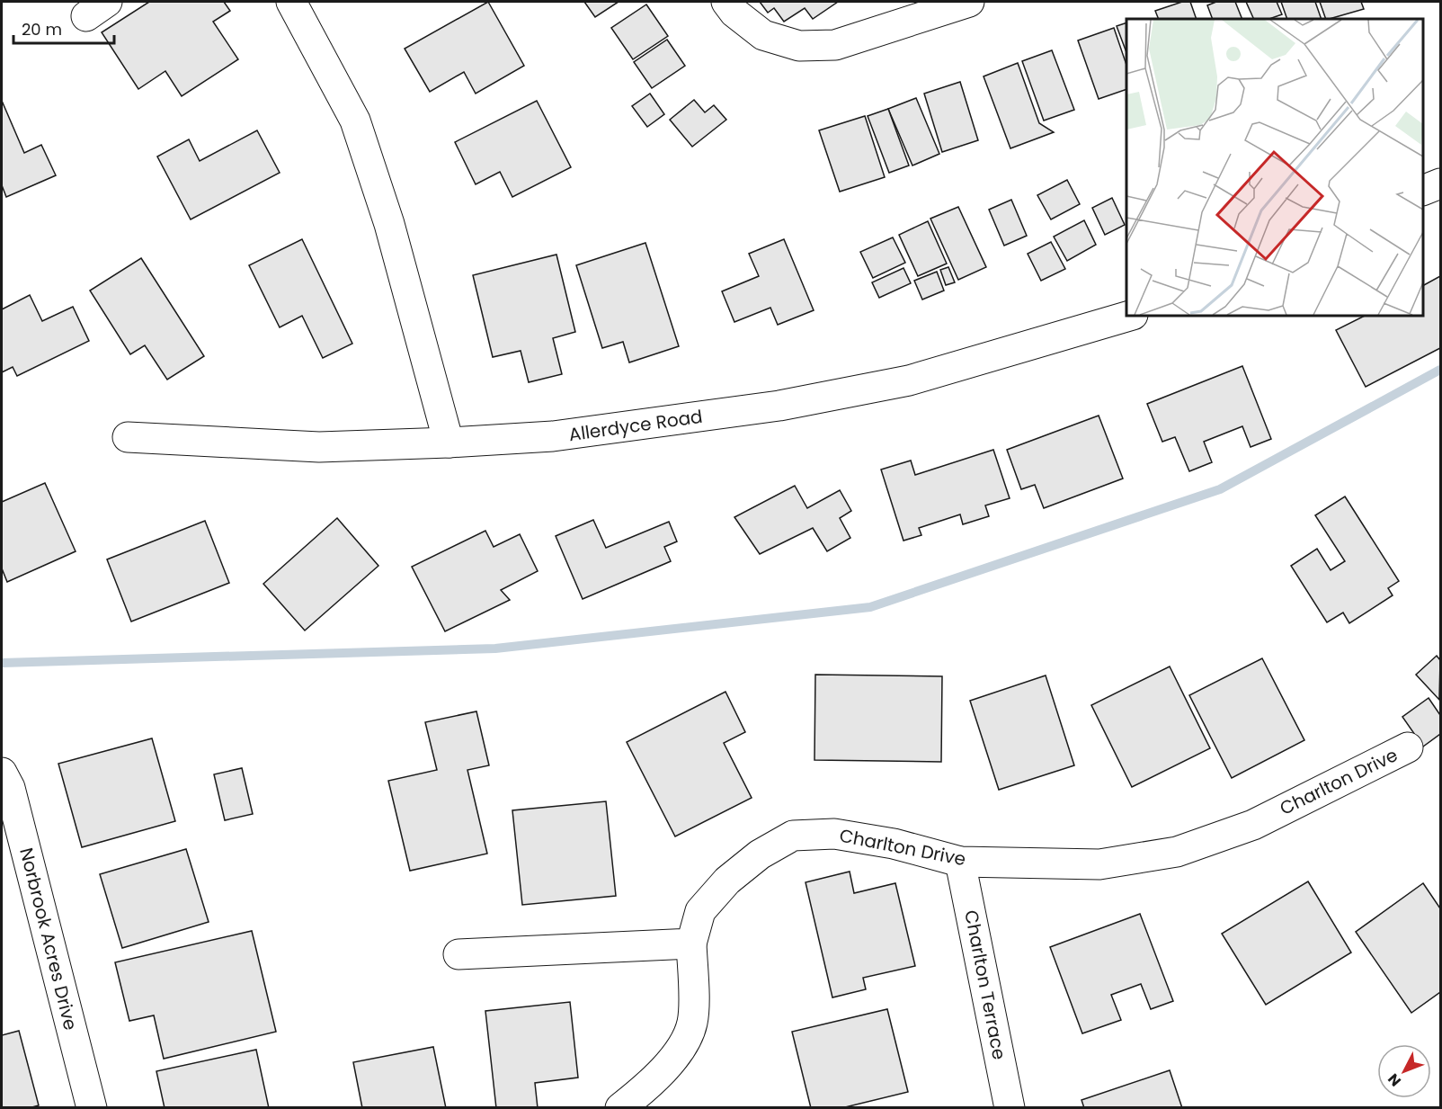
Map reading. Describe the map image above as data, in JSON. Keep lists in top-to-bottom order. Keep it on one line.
{"streets":{"street":["Allerdyce Road","Charlton Drive","Norbrook Acres Drive","Charlton Terrace"]},"crossings":[["Charlton Drive","Charlton Terrace"]],"scale_bar":"20 m","north":"bottom left"}
